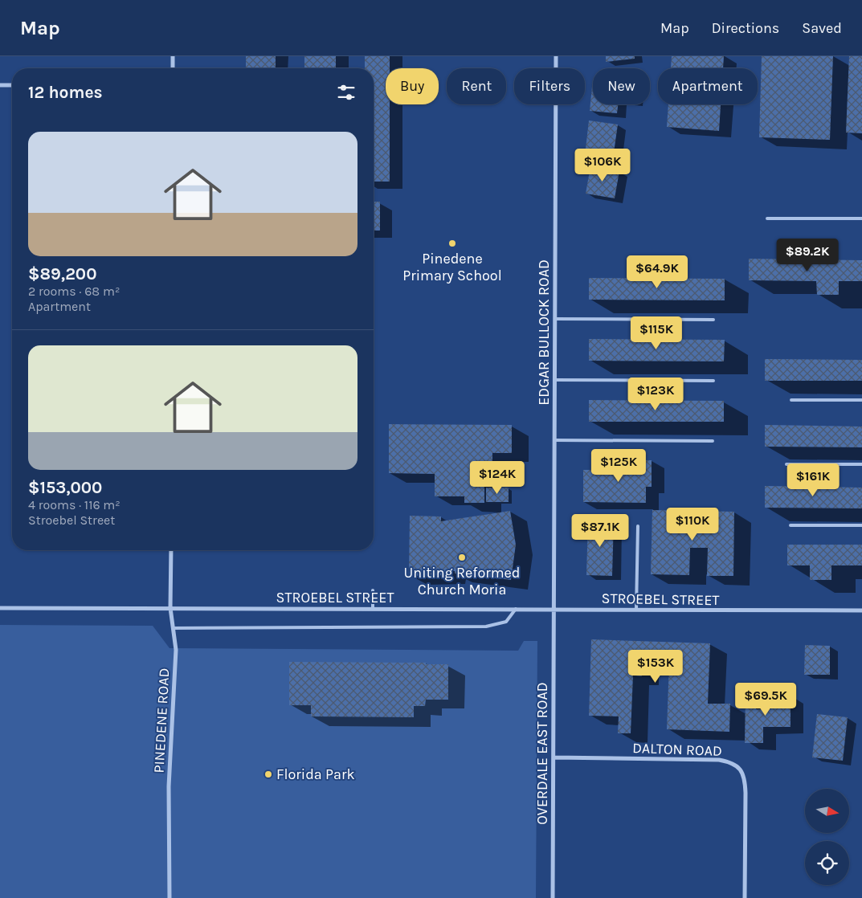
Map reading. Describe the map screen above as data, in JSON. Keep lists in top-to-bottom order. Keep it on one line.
{"streets":{"street":["EDGAR BULLOCK ROAD","STROEBEL STREET","PINEDENE ROAD","DALTON ROAD","OVERDALE EAST ROAD"]},"crossings":[["EDGAR BULLOCK ROAD","STROEBEL STREET"],["EDGAR BULLOCK ROAD","OVERDALE EAST ROAD"],["STROEBEL STREET","PINEDENE ROAD"],["STROEBEL STREET","OVERDALE EAST ROAD"],["DALTON ROAD","OVERDALE EAST ROAD"]],"places":["Pinedene Primary School","Uniting Reformed Church Moria","Florida Park"],"north":"right","page":{"header":"Map","nav":["Map","Directions","Saved"],"chip":["Buy","Rent","Filters","New","Apartment"],"heading":"12 homes","list":[{"name":"$89,200","note":"2 rooms · 68 m² · Apartment"},{"name":"$153,000","note":"4 rooms · 116 m² · Stroebel Street"}],"price":["$106K","$89.2K","$64.9K","$115K","$123K","$125K","$124K","$161K","$110K","$87.1K","$153K","$69.5K"]}}
